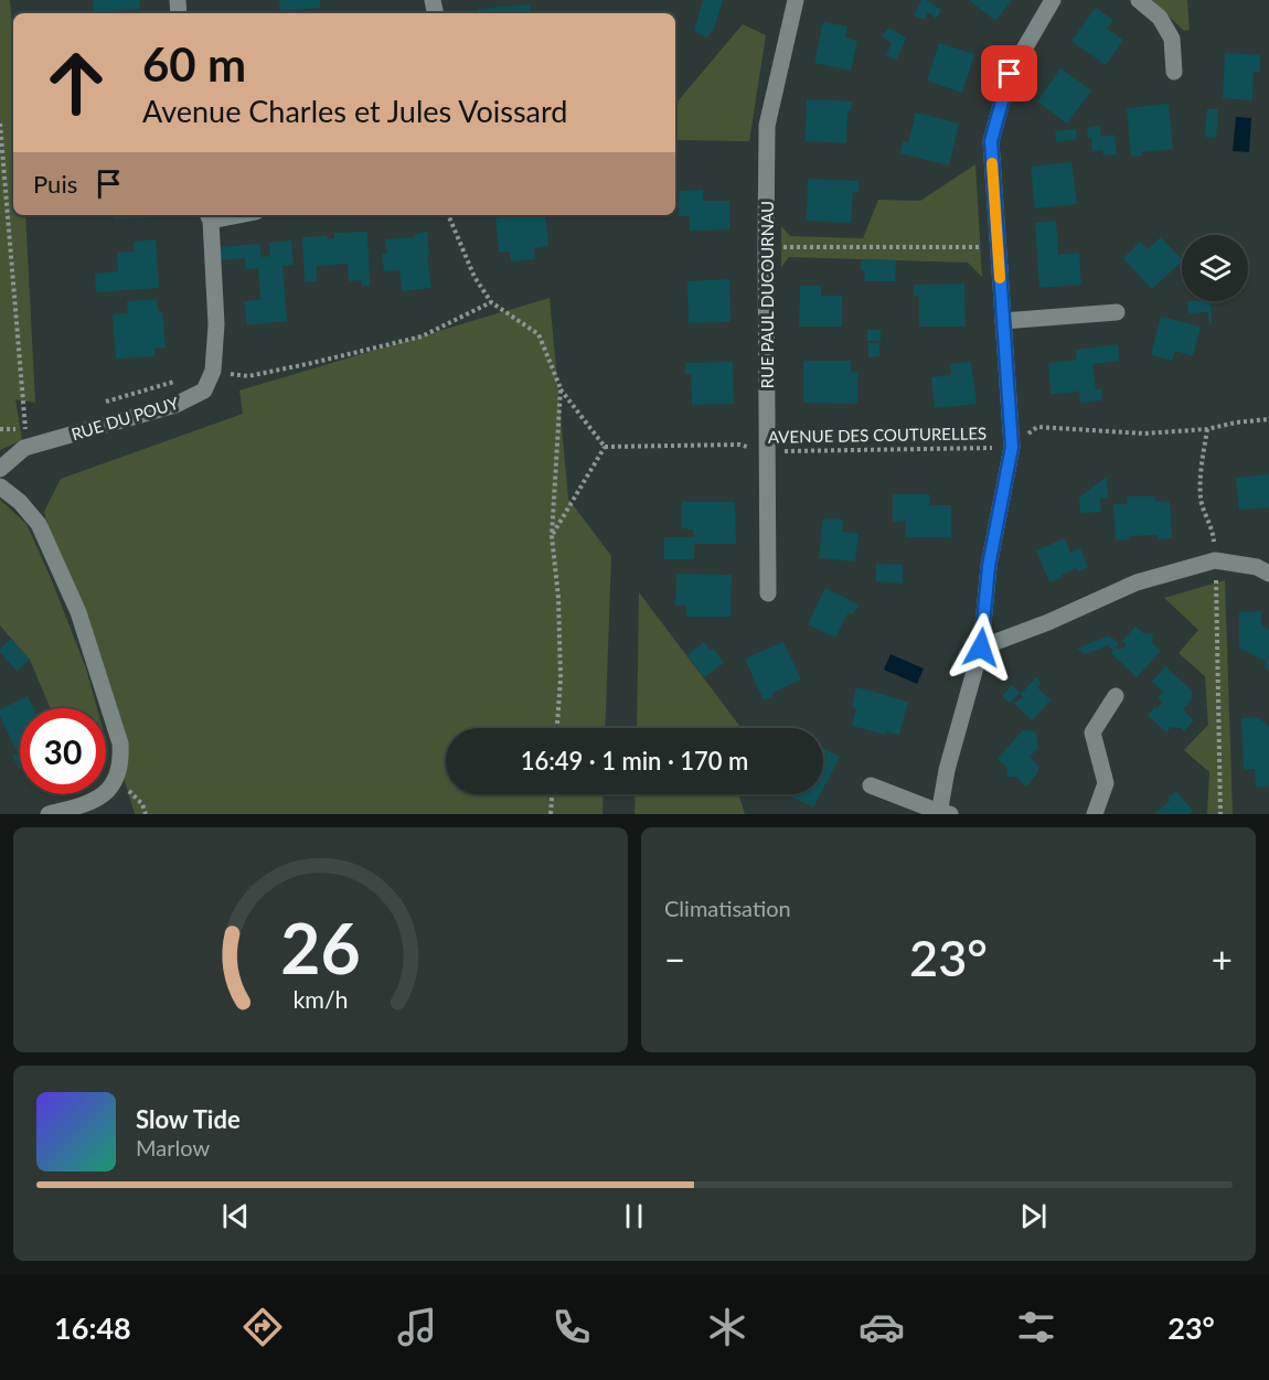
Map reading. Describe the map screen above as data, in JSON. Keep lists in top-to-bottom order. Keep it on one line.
{"streets":{"street":["RUE PAUL DUCOURNAU","RUE DU POUY"],"path":["AVENUE DES COUTURELLES"]},"crossings":[["RUE PAUL DUCOURNAU","AVENUE DES COUTURELLES"]],"page":{"turn":["60 m","Avenue Charles et Jules Voissard"],"then":"Puis","limit":"30","trip":"16:49 · 1 min · 170 m","tile":"Climatisation","heat":["−","23°","+"],"song":["Slow Tide","Marlow"],"tabs":["16:48","23°"],"gauge":["26","km/h"]}}
